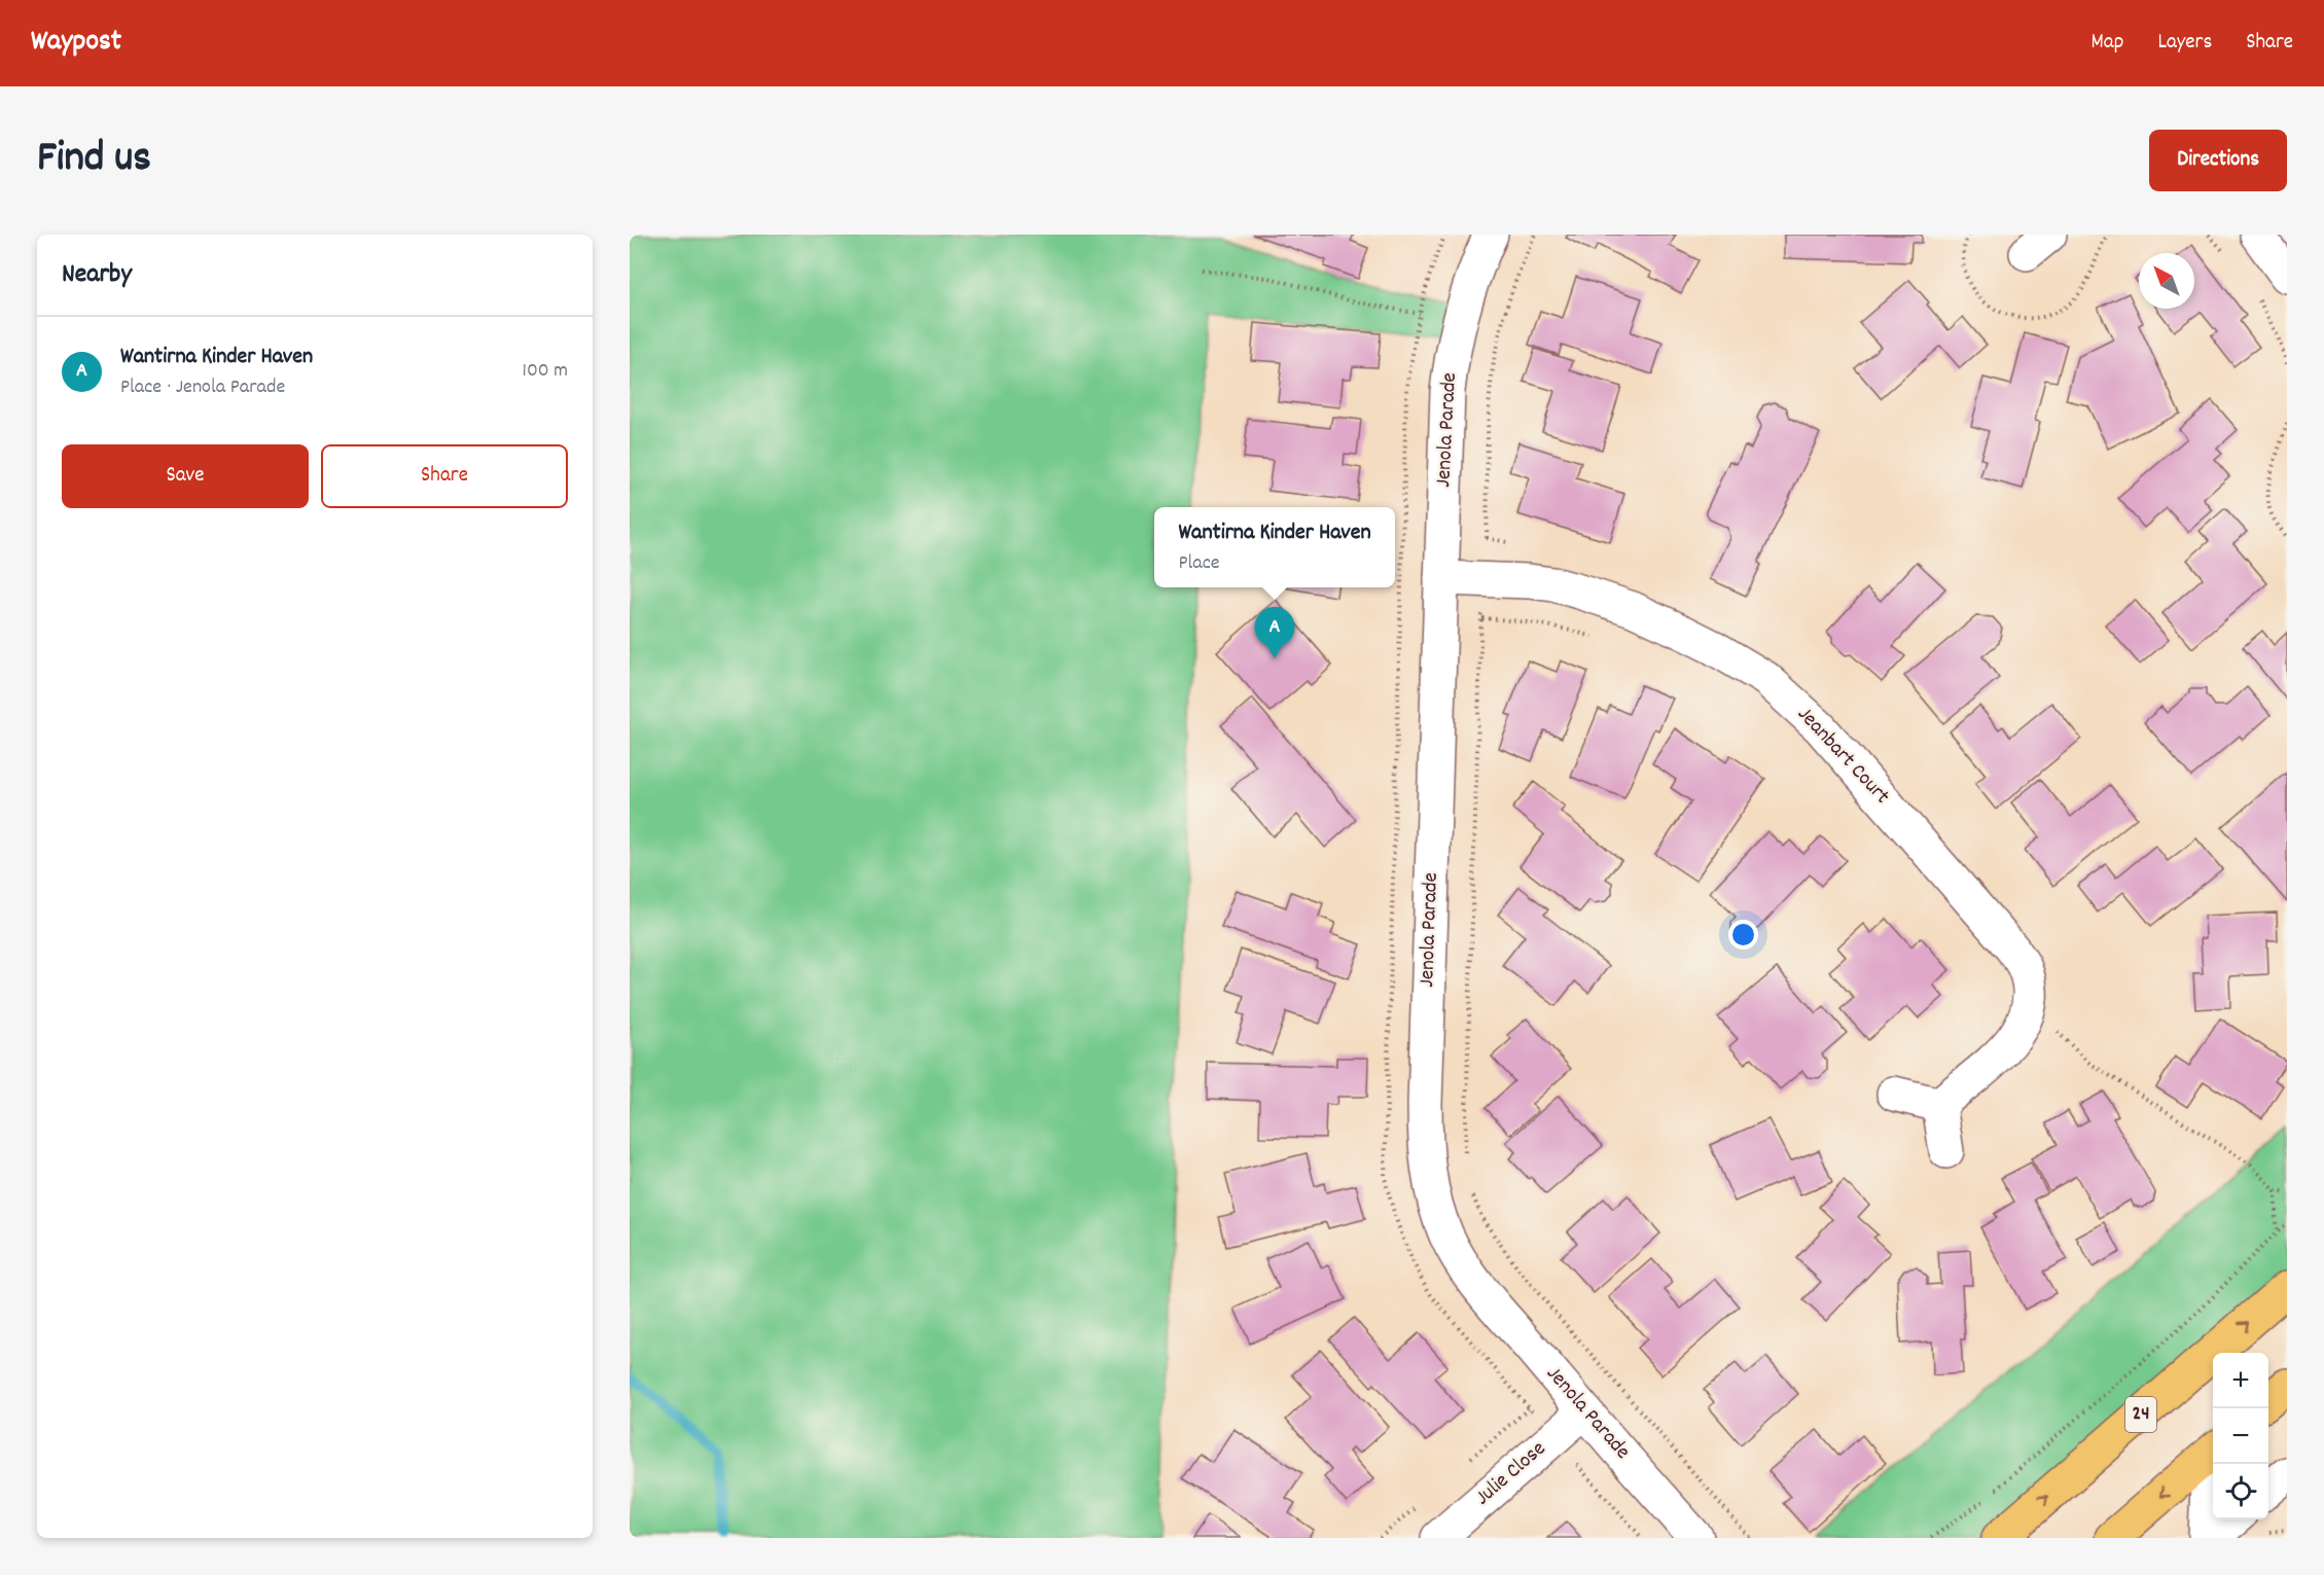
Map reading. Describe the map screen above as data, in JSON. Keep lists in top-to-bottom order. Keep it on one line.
{"streets":{"main road":["24"],"street":["Jenola Parade","Jeanbart Court","Julie Close"]},"crossings":[["Jenola Parade","Jeanbart Court"],["Jenola Parade","Julie Close"]],"north":"top left","page":{"header":"Waypost","nav":["Map","Layers","Share"],"title":"Find us","buttons":["Directions",["Save","Share"]],"heading":"Nearby","list":[{"mark":"A","name":"Wantirna Kinder Haven","note":"Place · Jenola Parade","value":"100 m"}],"popup":["Wantirna Kinder Haven","Place"],"pins":"A","map_buttons":["+","−"]}}
